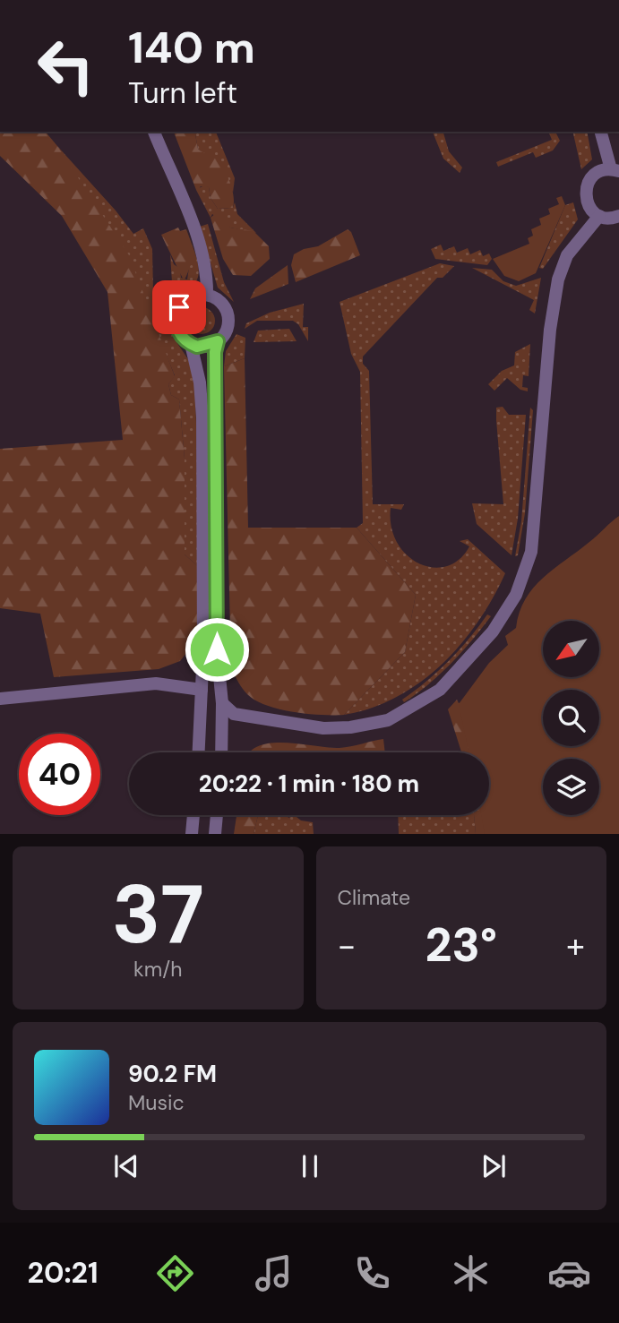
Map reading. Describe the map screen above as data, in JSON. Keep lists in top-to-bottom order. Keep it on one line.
{"north":"bottom left","page":{"turn":["140 m","Turn left"],"limit":"40","trip":"20:22 · 1 min · 180 m","tile":[["37","km/h"],"Climate"],"heat":["−","23°","+"],"song":["90.2 FM","Music"],"tabs":"20:21"}}
